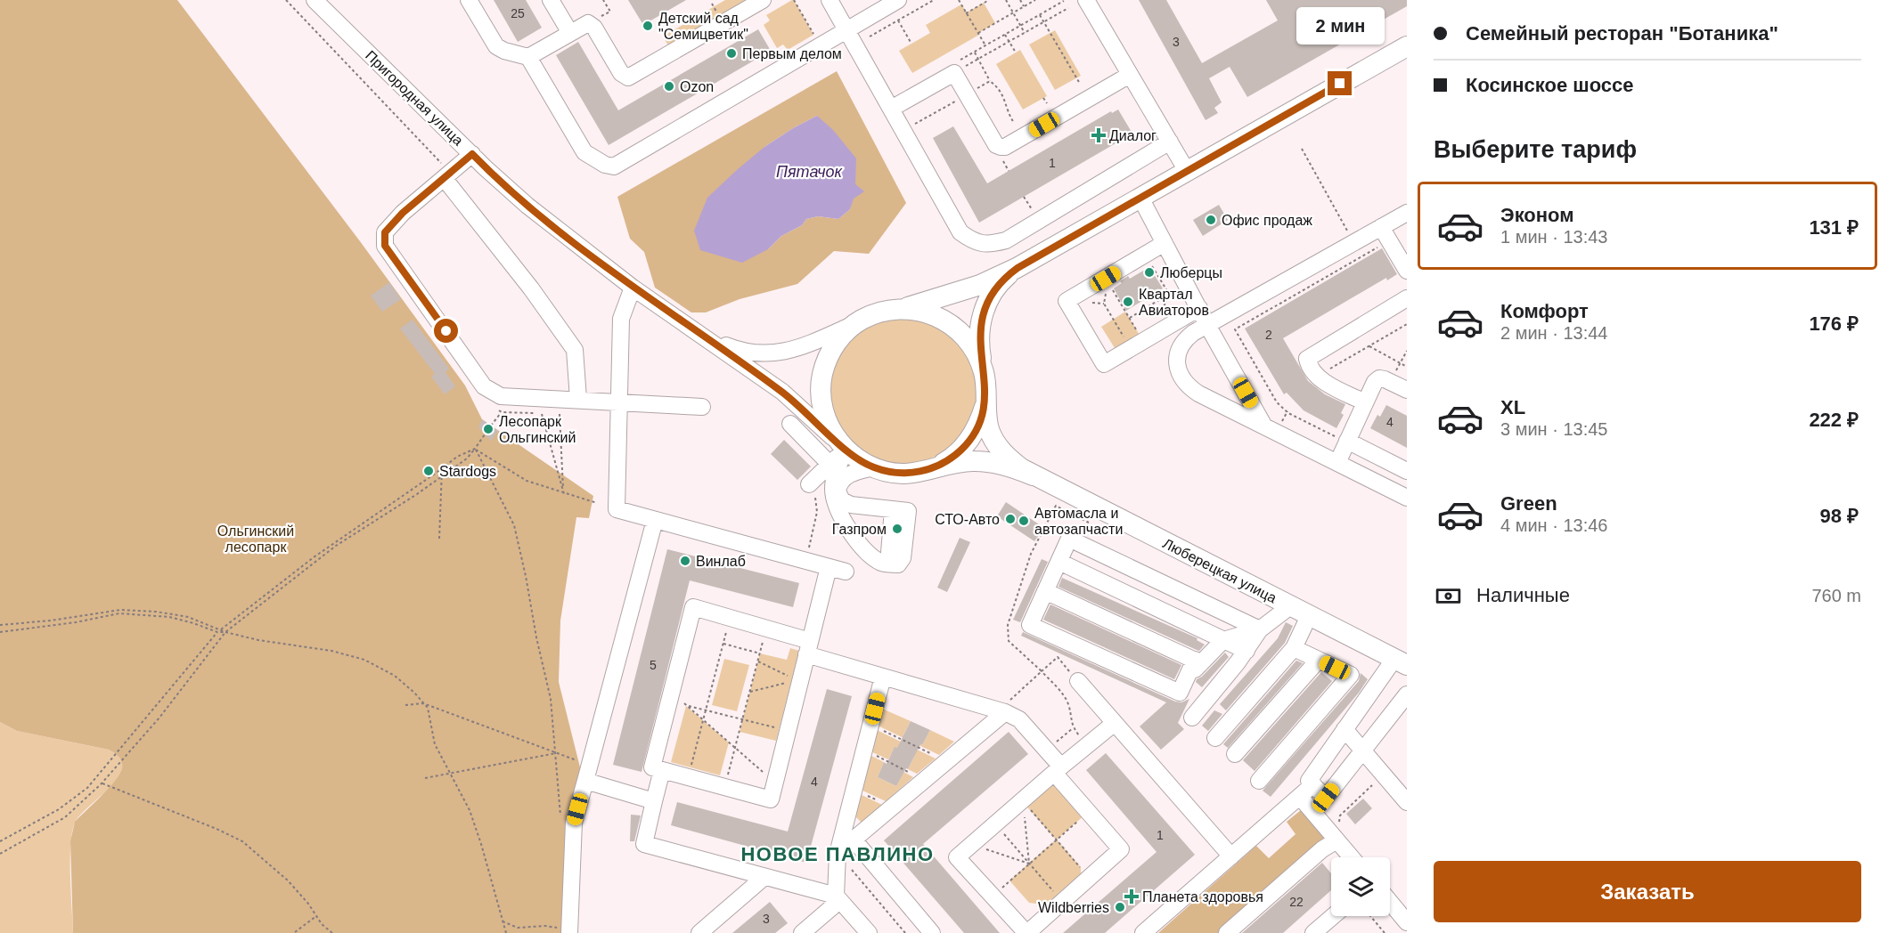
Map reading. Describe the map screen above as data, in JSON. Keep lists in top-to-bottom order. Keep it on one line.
{"streets":{"main road":["Люберецкая улица"],"street":["Пригородная улица"]},"districts":["НОВОЕ ПАВЛИНО"],"water":["Пятачок"],"parks":["Ольгинский лесопарк"],"places":{"other":["Детский сад \"Семицветик\"","Первым делом","Ozon","Офис продаж","Люберцы","Квартал Авиаторов","Лесопарк Ольгинский","Stardogs","СТО-Авто","Автомасла и автозапчасти","Газпром","Винлаб","Wildberries"],"health":["Диалог","Планета здоровья"]},"house_numbers":["25","3","1","2","4","5","4","1","22","3"],"page":{"banner":["Семейный ресторан \"Ботаника\"","Косинское шоссе"],"bubble":"2 мин","heading":"Выберите тариф","list":[{"name":"Эконом","note":"1 мин · 13:43","value":"131 ₽"},{"name":"Комфорт","note":"2 мин · 13:44","value":"176 ₽"},{"name":"XL","note":"3 мин · 13:45","value":"222 ₽"},{"name":"Green","note":"4 мин · 13:46","value":"98 ₽"}],"pay":["Наличные","760 m"],"buttons":"Заказать"}}
